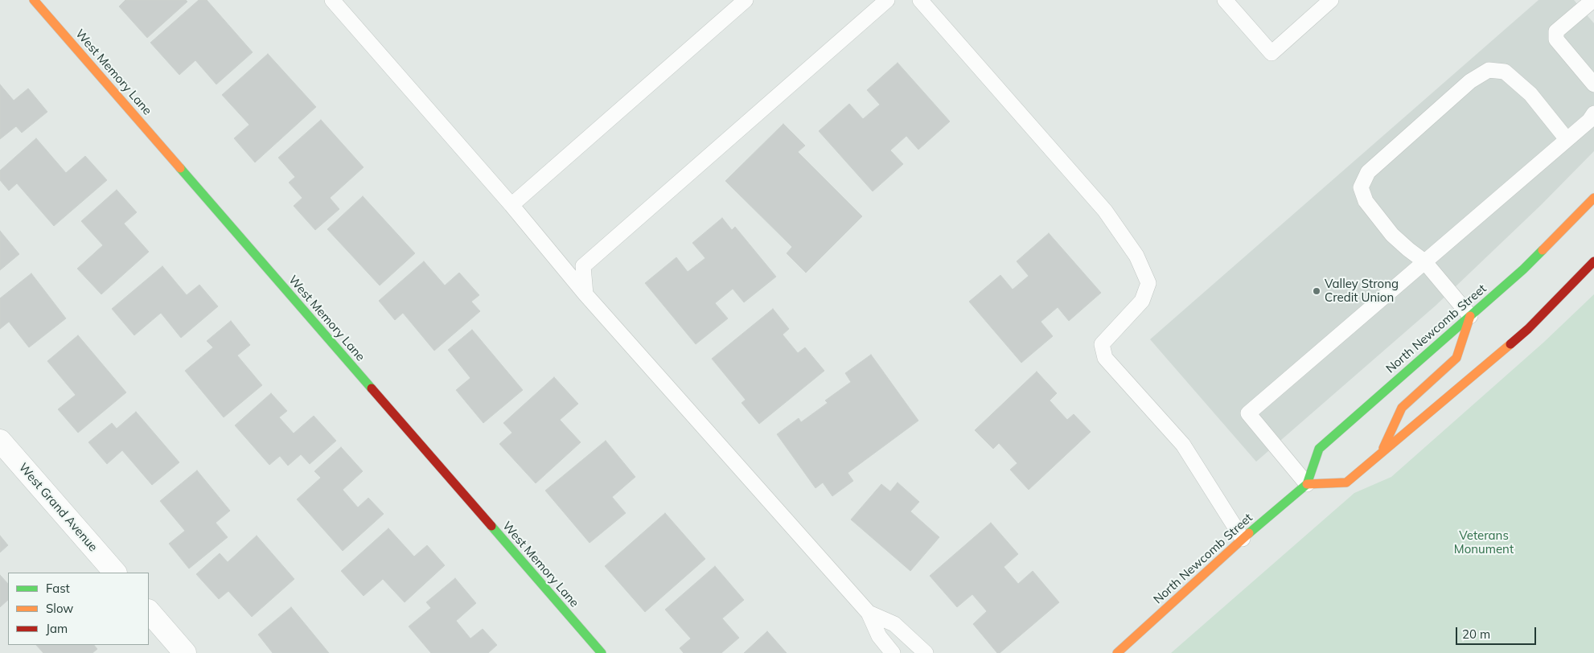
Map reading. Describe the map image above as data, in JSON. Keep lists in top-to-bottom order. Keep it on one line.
{"streets":{"main road":["West Memory Lane","North Newcomb Street"],"street":["West Grand Avenue"]},"parks":["Veterans Monument"],"places":["Valley Strong Credit Union"],"legend":["Fast","Slow","Jam"],"scale_bar":"20 m"}
